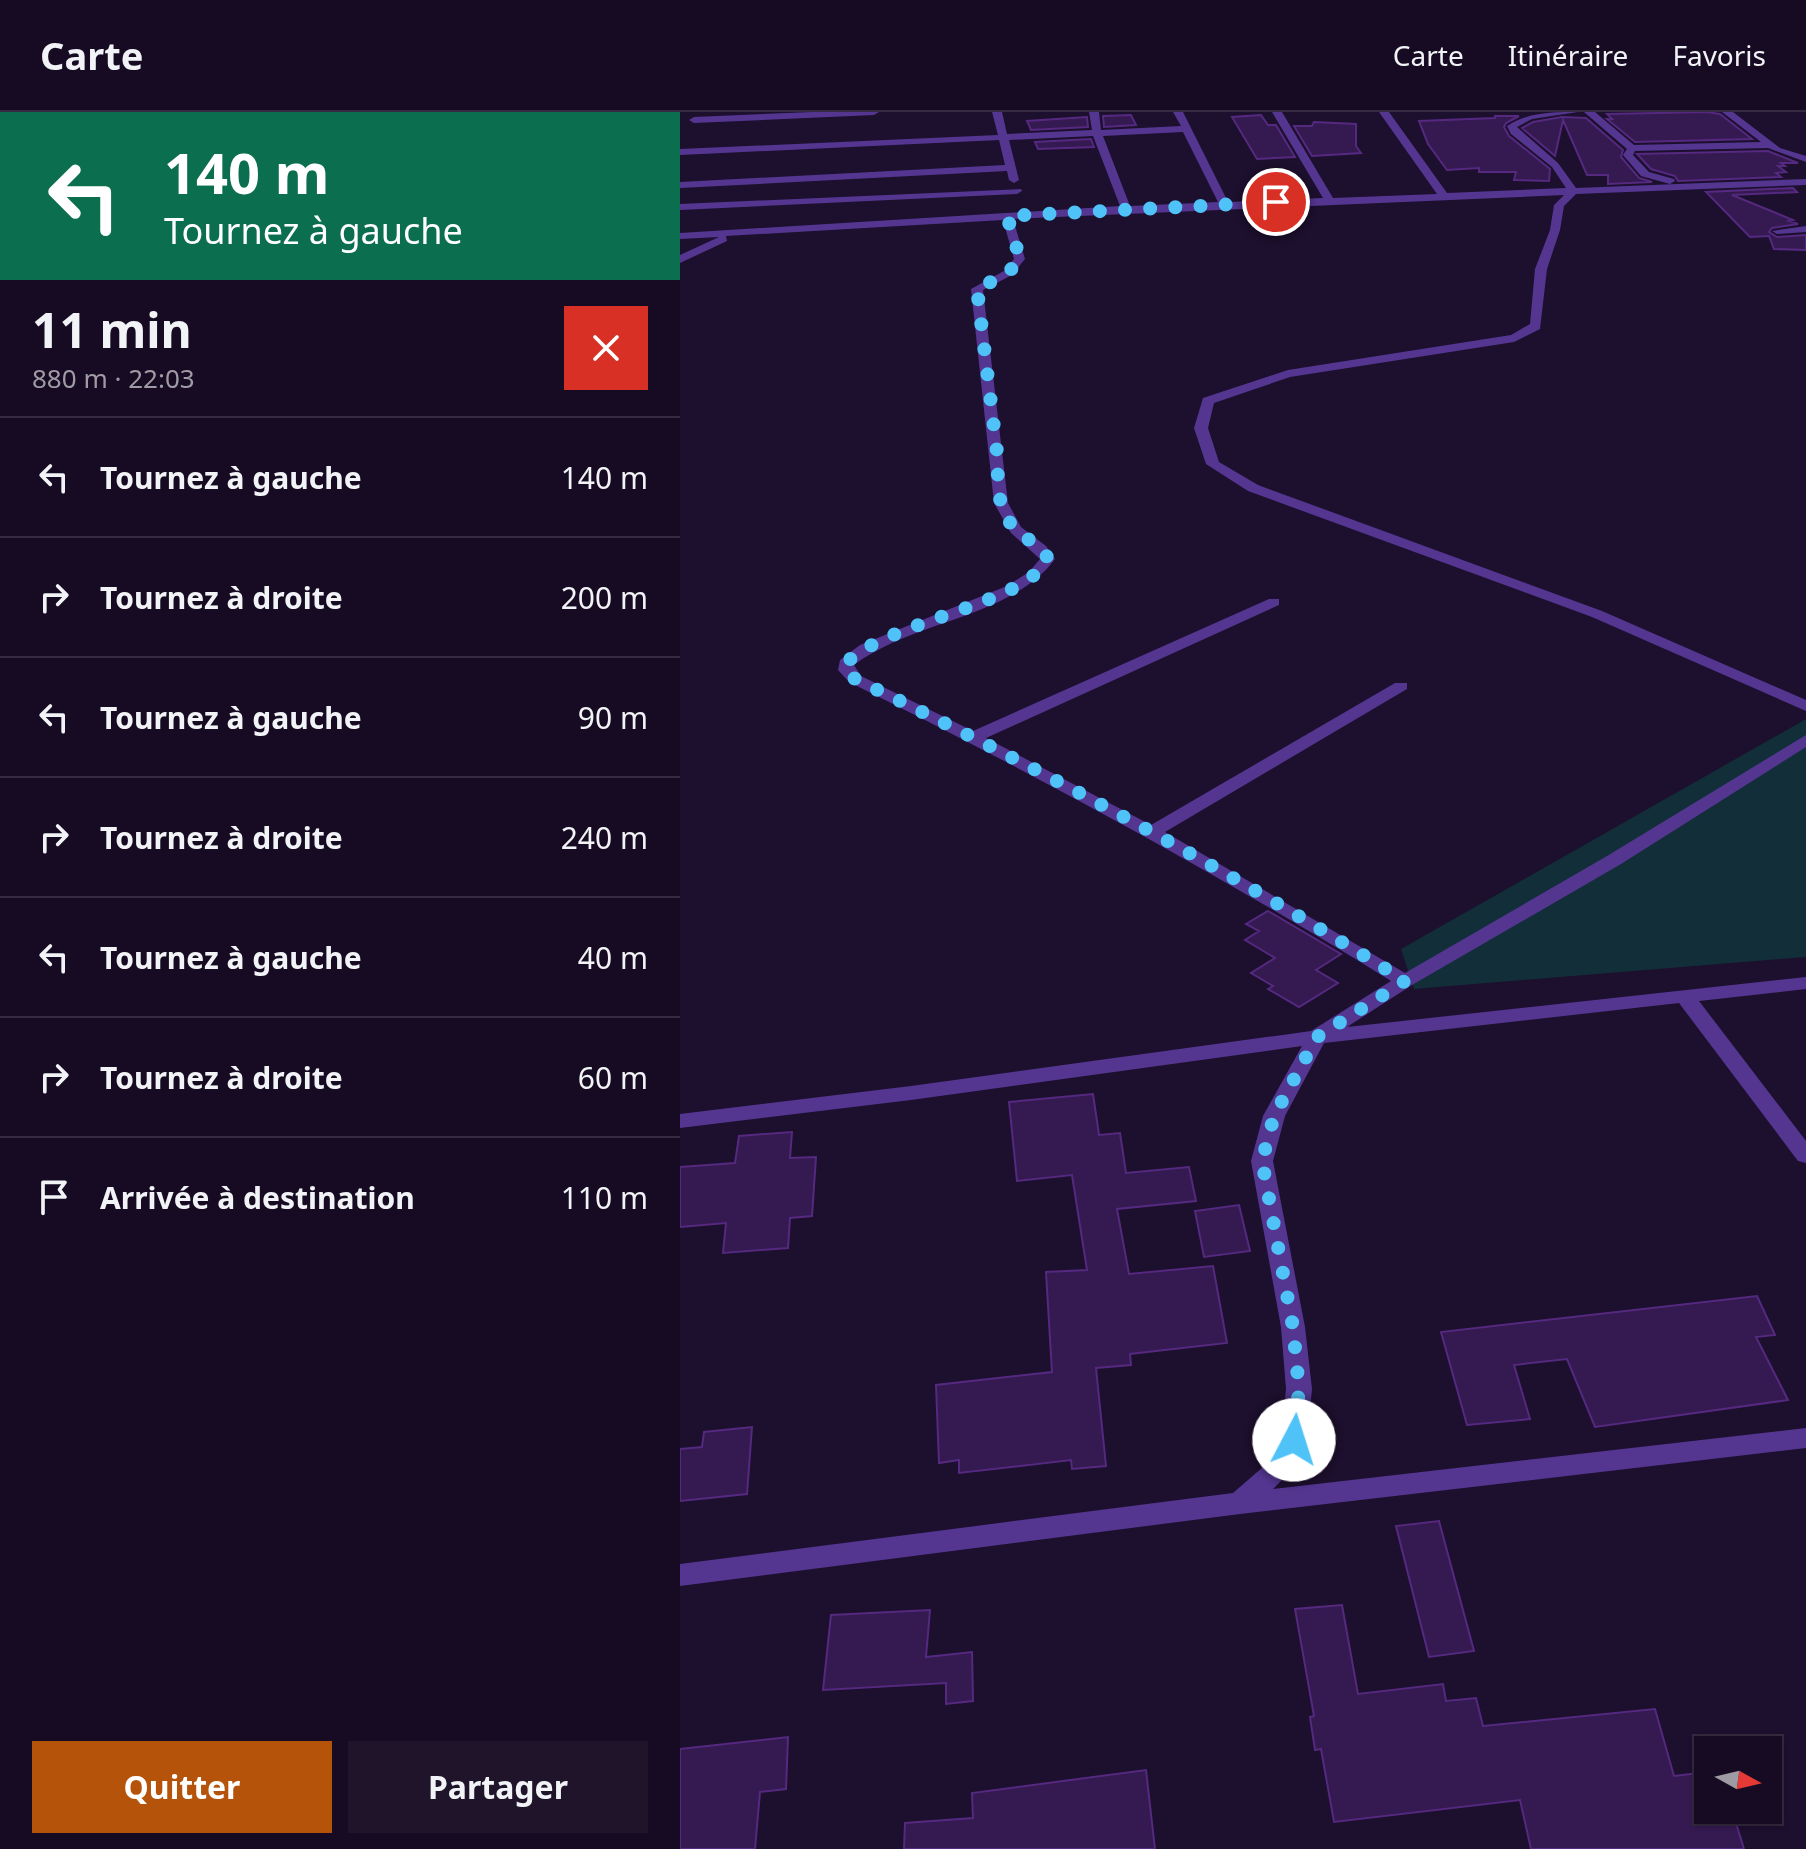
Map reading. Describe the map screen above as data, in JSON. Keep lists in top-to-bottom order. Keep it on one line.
{"north":"right","page":{"header":"Carte","nav":["Carte","Itinéraire","Favoris"],"turn":["140 m","Tournez à gauche"],"heading":["11 min","880 m · 22:03"],"list":[{"name":"Tournez à gauche","value":"140 m"},{"name":"Tournez à droite","value":"200 m"},{"name":"Tournez à gauche","value":"90 m"},{"name":"Tournez à droite","value":"240 m"},{"name":"Tournez à gauche","value":"40 m"},{"name":"Tournez à droite","value":"60 m"},{"name":"Arrivée à destination","value":"110 m"}],"buttons":["Quitter","Partager"]}}
